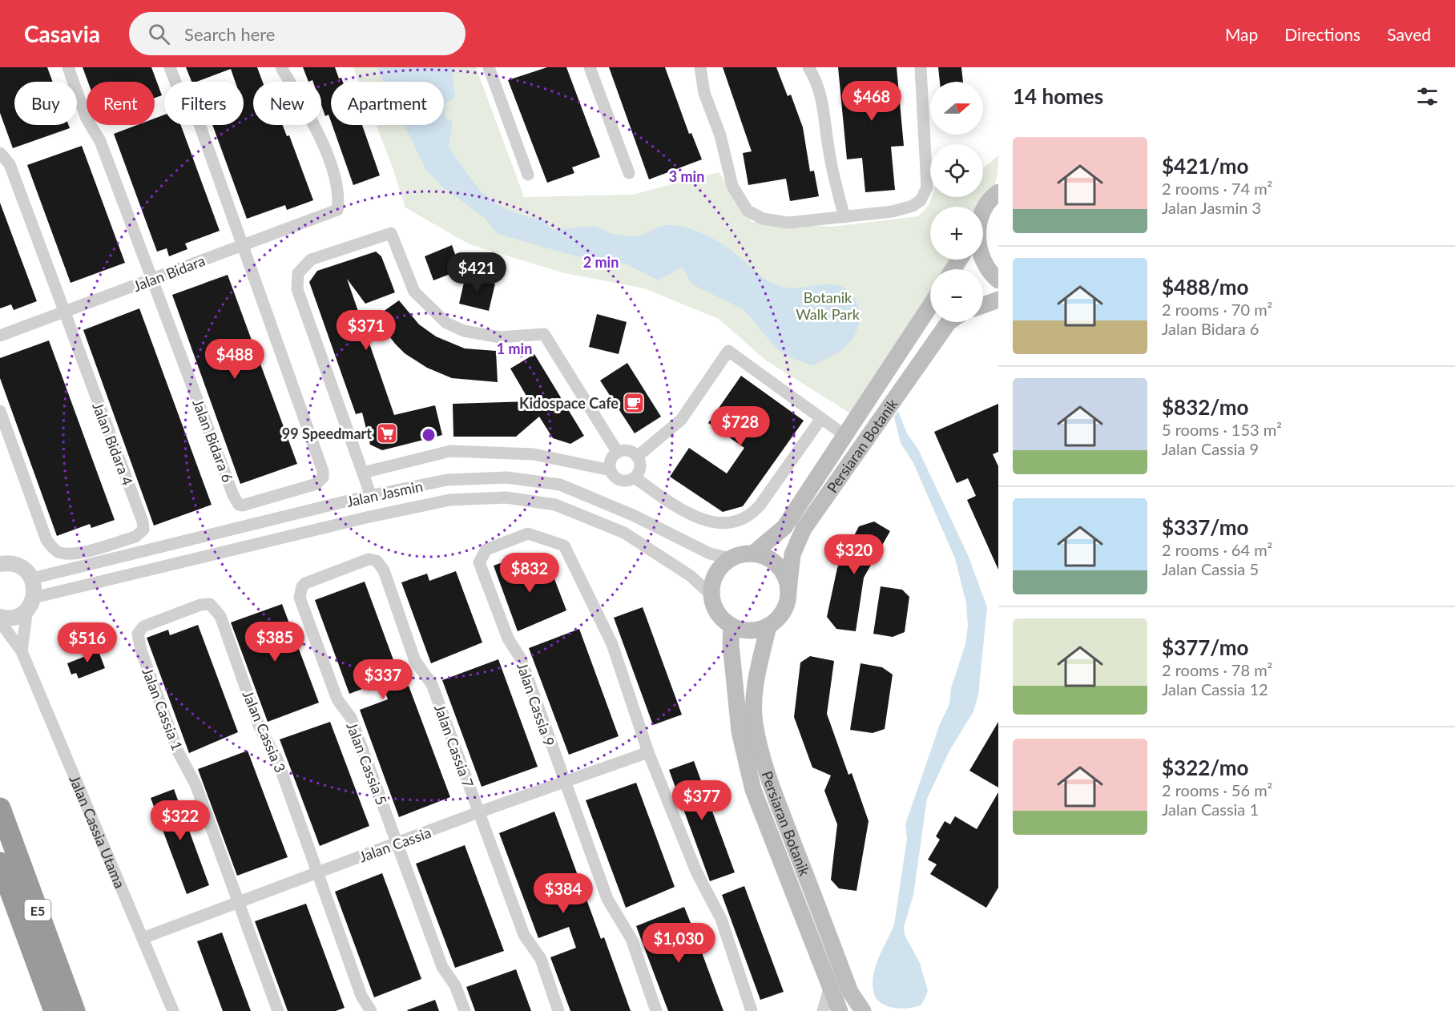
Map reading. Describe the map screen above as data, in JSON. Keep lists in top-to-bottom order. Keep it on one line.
{"streets":{"highway":["E5"],"main road":["Persiaran Botanik"],"street":["Jalan Bidara","Jalan Bidara 6","Jalan Bidara 4","Jalan Jasmin","Jalan Cassia 9","Jalan Cassia 1","Jalan Cassia 3","Jalan Cassia 7","Jalan Cassia 5","Jalan Cassia Utama","Jalan Cassia"]},"crossings":[["Jalan Bidara","Jalan Bidara 6"],["Jalan Bidara","Jalan Bidara 4"],["Persiaran Botanik","Jalan Jasmin"],["Jalan Cassia 9","Jalan Cassia"],["Jalan Cassia 1","Jalan Cassia 3"],["Jalan Cassia 1","Jalan Cassia"],["Jalan Cassia 3","Jalan Cassia"],["Jalan Cassia 7","Jalan Cassia 5"],["Jalan Cassia 7","Jalan Cassia"],["Jalan Cassia 5","Jalan Cassia"],["Jalan Cassia Utama","Jalan Cassia"]],"parks":["Botanik Walk Park"],"places":{"cafe":["Kidospace Cafe"],"supermarket":["99 Speedmart"]},"north":"right","page":{"header":"Casavia","search":"Search here","nav":["Map","Directions","Saved"],"heading":"14 homes","price":["$468","$421","$371","$488","$728","$320","$832","$385","$516","$337","$377","$322","$384","$1,030"],"map_buttons":["+","−"],"chip":["Buy","Rent","Filters","New","Apartment"],"list":[{"name":"$421/mo","note":"2 rooms · 74 m² · Jalan Jasmin 3"},{"name":"$488/mo","note":"2 rooms · 70 m² · Jalan Bidara 6"},{"name":"$832/mo","note":"5 rooms · 153 m² · Jalan Cassia 9"},{"name":"$337/mo","note":"2 rooms · 64 m² · Jalan Cassia 5"},{"name":"$377/mo","note":"2 rooms · 78 m² · Jalan Cassia 12"},{"name":"$322/mo","note":"2 rooms · 56 m² · Jalan Cassia 1"}]},"rings":["3 min","2 min","1 min"]}
